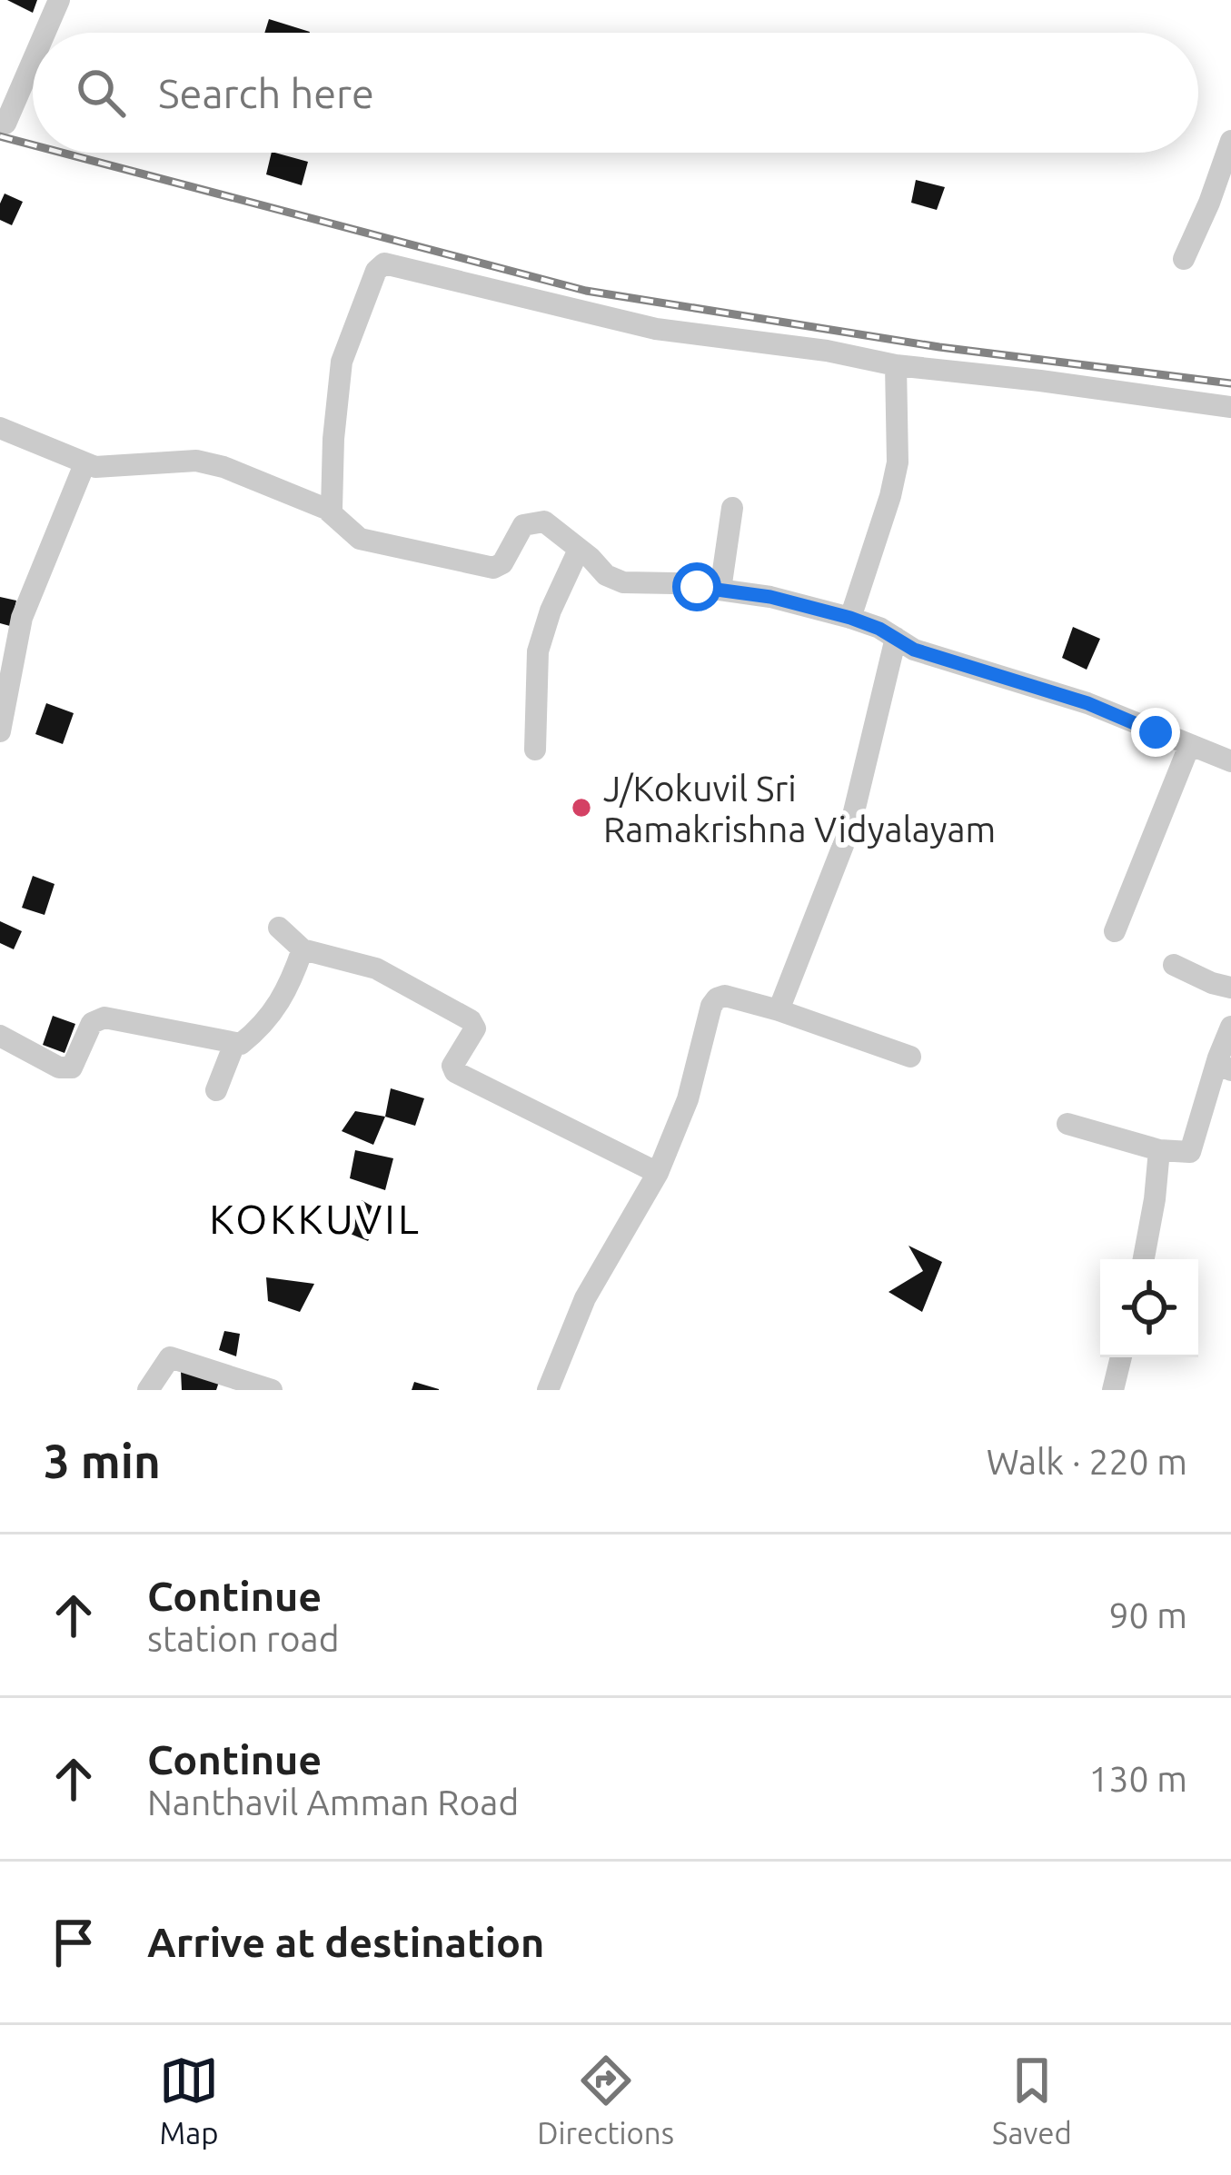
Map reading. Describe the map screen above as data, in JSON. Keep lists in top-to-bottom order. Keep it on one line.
{"districts":["KOKKUVIL"],"places":["J/Kokuvil Sri Ramakrishna Vidyalayam"],"page":{"search":"Search here","heading":["3 min","Walk · 220 m"],"list":[["Continue","station road","90 m"],["Continue","Nanthavil Amman Road","130 m"],"Arrive at destination"],"nav":["Map","Directions","Saved"]}}
